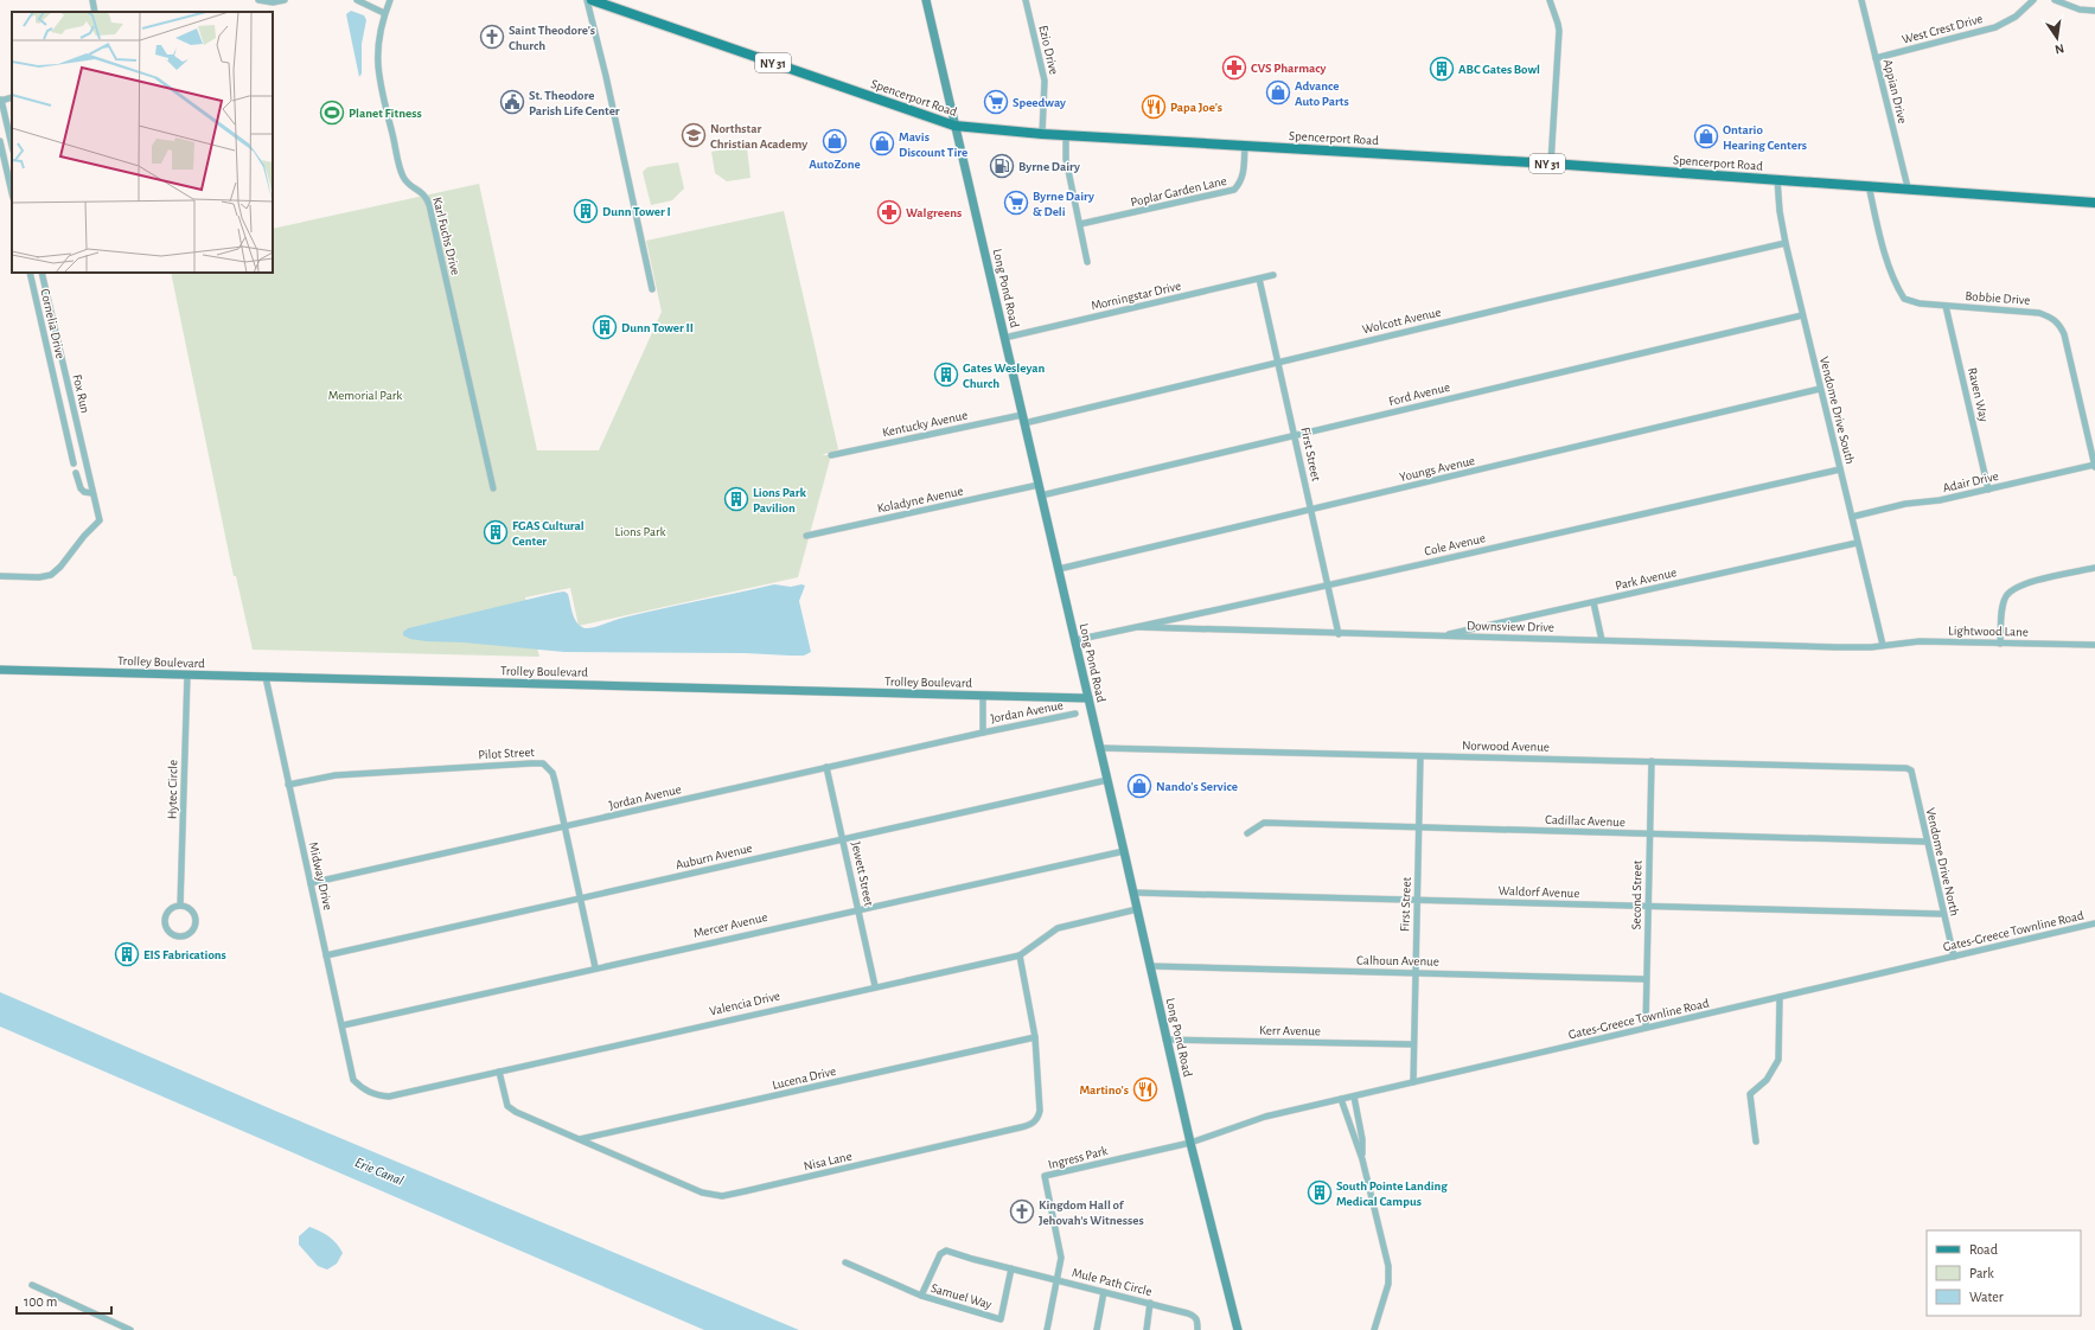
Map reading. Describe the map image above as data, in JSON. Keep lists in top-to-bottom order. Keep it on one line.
{"streets":{"main road":["NY 31","Spencerport Road","Long Pond Road","Trolley Boulevard"],"street":["West Crest Drive","Ezio Drive","Appian Drive","Poplar Garden Lane","Karl Fuchs Drive","Morningstar Drive","Bobbie Drive","Wolcott Avenue","Cornelia Drive","Fox Run","Ford Avenue","Raven Way","Vendome Drive South","Kentucky Avenue","First Street","Youngs Avenue","Adair Drive","Koladyne Avenue","Cole Avenue","Park Avenue","Downsview Drive","Lightwood Lane","Jordan Avenue","Norwood Avenue","Pilot Street","Hytec Circle","Cadillac Avenue","Auburn Avenue","Vendome Drive North","Jewett Street","Midway Drive","Waldorf Avenue","Second Street","Mercer Avenue","Gates-Greece Townline Road","Calhoun Avenue","Valencia Drive","Kerr Avenue","Lucena Drive","Ingress Park","Nisa Lane","Mule Path Circle","Samuel Way"]},"crossings":[["West Crest Drive","Appian Drive"],["Ezio Drive","Spencerport Road"],["Appian Drive","Spencerport Road"],["Spencerport Road","Poplar Garden Lane"],["Spencerport Road","Long Pond Road"],["Spencerport Road","Bobbie Drive"],["Spencerport Road","Vendome Drive South"],["Long Pond Road","Morningstar Drive"],["Long Pond Road","Wolcott Avenue"],["Long Pond Road","Ford Avenue"],["Long Pond Road","Kentucky Avenue"],["Long Pond Road","Youngs Avenue"],["Long Pond Road","Koladyne Avenue"],["Long Pond Road","Cole Avenue"],["Long Pond Road","Trolley Boulevard"],["Long Pond Road","Norwood Avenue"],["Long Pond Road","Auburn Avenue"],["Long Pond Road","Waldorf Avenue"],["Long Pond Road","Mercer Avenue"],["Long Pond Road","Gates-Greece Townline Road"],["Long Pond Road","Calhoun Avenue"],["Long Pond Road","Valencia Drive"],["Long Pond Road","Kerr Avenue"],["Long Pond Road","Ingress Park"],["Morningstar Drive","First Street"],["Bobbie Drive","Raven Way"],["Bobbie Drive","Adair Drive"],["Wolcott Avenue","Vendome Drive South"],["Wolcott Avenue","Kentucky Avenue"],["Wolcott Avenue","First Street"],["Ford Avenue","Vendome Drive South"],["Ford Avenue","First Street"],["Raven Way","Adair Drive"],["Vendome Drive South","Youngs Avenue"],["Vendome Drive South","Adair Drive"],["Vendome Drive South","Cole Avenue"],["Vendome Drive South","Park Avenue"],["Vendome Drive South","Downsview Drive"],["Vendome Drive South","Lightwood Lane"],["First Street","Youngs Avenue"],["First Street","Cole Avenue"],["First Street","Downsview Drive"],["First Street","Norwood Avenue"],["First Street","Cadillac Avenue"],["First Street","Waldorf Avenue"],["First Street","Gates-Greece Townline Road"],["First Street","Calhoun Avenue"],["First Street","Kerr Avenue"],["Cole Avenue","Downsview Drive"],["Park Avenue","Downsview Drive"],["Downsview Drive","Lightwood Lane"],["Trolley Boulevard","Jordan Avenue"],["Trolley Boulevard","Hytec Circle"],["Trolley Boulevard","Midway Drive"],["Jordan Avenue","Pilot Street"],["Jordan Avenue","Jewett Street"],["Jordan Avenue","Midway Drive"],["Norwood Avenue","Vendome Drive North"],["Norwood Avenue","Second Street"],["Pilot Street","Auburn Avenue"],["Pilot Street","Midway Drive"],["Pilot Street","Mercer Avenue"],["Cadillac Avenue","Vendome Drive North"],["Cadillac Avenue","Second Street"],["Auburn Avenue","Jewett Street"],["Auburn Avenue","Midway Drive"],["Vendome Drive North","Waldorf Avenue"],["Vendome Drive North","Gates-Greece Townline Road"],["Jewett Street","Mercer Avenue"],["Jewett Street","Valencia Drive"],["Midway Drive","Mercer Avenue"],["Midway Drive","Valencia Drive"],["Waldorf Avenue","Second Street"],["Second Street","Gates-Greece Townline Road"],["Second Street","Calhoun Avenue"],["Gates-Greece Townline Road","Ingress Park"],["Valencia Drive","Nisa Lane"],["Lucena Drive","Nisa Lane"],["Ingress Park","Mule Path Circle"],["Ingress Park","Samuel Way"],["Mule Path Circle","Samuel Way"]],"water":["Erie Canal"],"parks":["Memorial Park","Lions Park"],"places":{"church":["Saint Theodore's Church","Kingdom Hall of Jehovah’s Witnesses"],"pharmacy":["CVS Pharmacy","Walgreens"],"building":["ABC Gates Bowl","Dunn Tower I","Dunn Tower II","Gates Wesleyan Church","Lions Park Pavilion","FGAS Cultural Center","EIS Fabrications","South Pointe Landing Medical Campus"],"shop":["Advance Auto Parts","Ontario Hearing Centers","AutoZone","Mavis Discount Tire","Nando's Service"],"public building":["St. Theodore Parish Life Center"],"supermarket":["Speedway","Byrne Dairy & Deli"],"restaurant":["Papa Joe's","Martino's"],"sports":["Planet Fitness"],"school or university":["Northstar Christian Academy"],"fuel station":["Byrne Dairy"]},"legend":["Road","Park","Water"],"scale_bar":"100 m","north":"bottom"}
